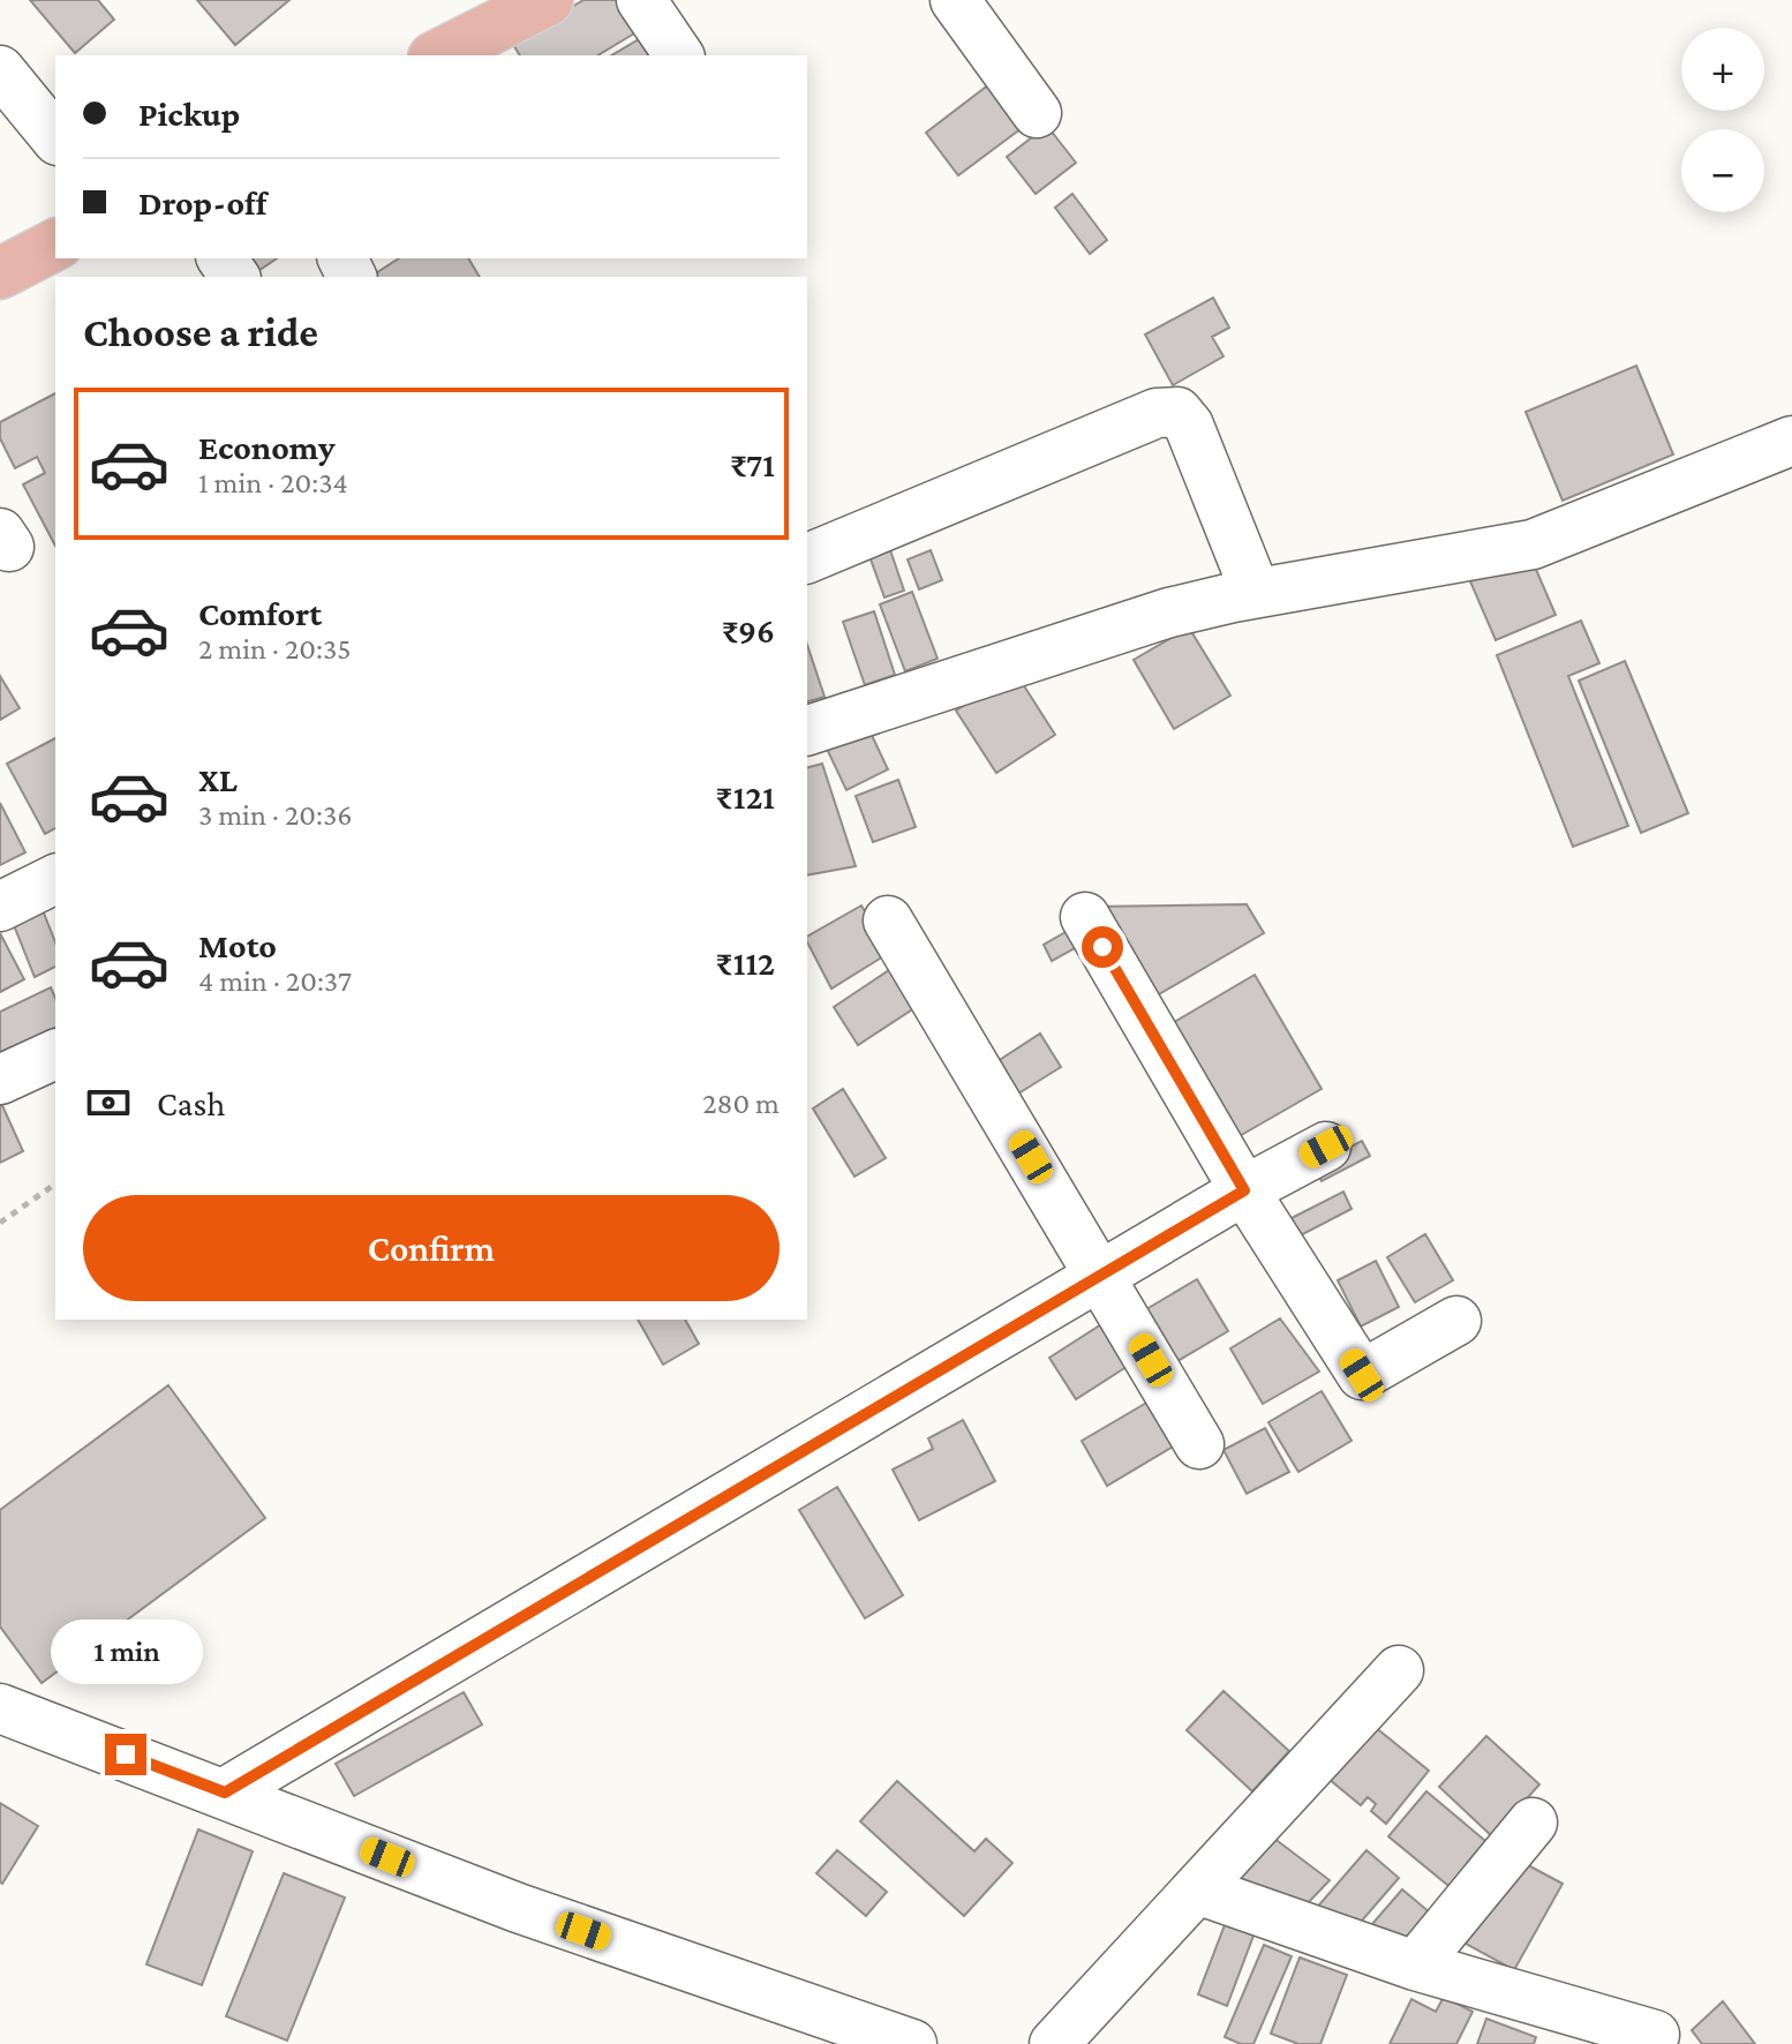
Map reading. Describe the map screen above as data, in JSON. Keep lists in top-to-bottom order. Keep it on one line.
{"page":{"map_buttons":["+","−"],"banner":["Pickup","Drop-off"],"heading":"Choose a ride","list":[{"name":"Economy","note":"1 min · 20:34","value":"₹71"},{"name":"Comfort","note":"2 min · 20:35","value":"₹96"},{"name":"XL","note":"3 min · 20:36","value":"₹121"},{"name":"Moto","note":"4 min · 20:37","value":"₹112"}],"pay":["Cash","280 m"],"buttons":"Confirm","bubble":"1 min"}}
